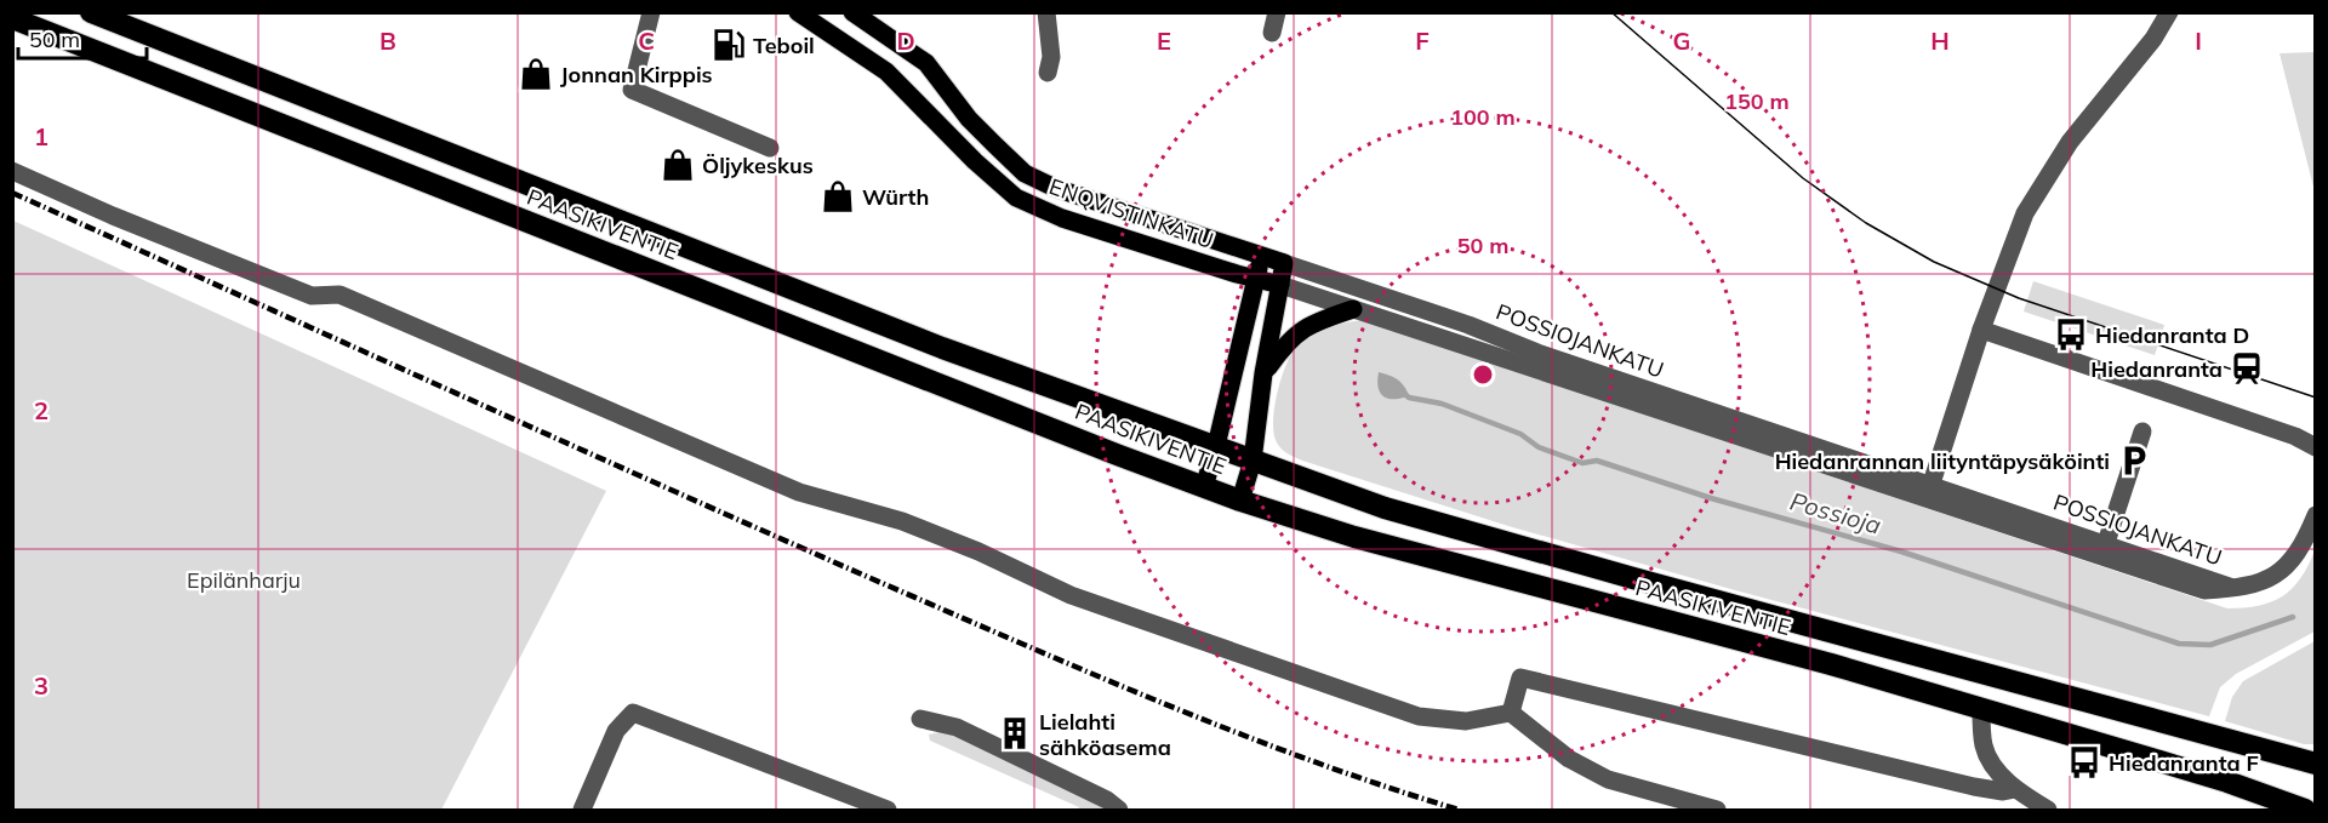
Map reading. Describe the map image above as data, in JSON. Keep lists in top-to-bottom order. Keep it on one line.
{"streets":{"highway":["PAASIKIVENTIE"],"main road":["ENQVISTINKATU"],"street":["POSSIOJANKATU"]},"crossings":[["ENQVISTINKATU","POSSIOJANKATU"]],"water":["Possioja"],"parks":["Epilänharju"],"places":{"fuel station":["Teboil"],"shop":["Jonnan Kirppis","Öljykeskus","Würth"],"bus stop":["Hiedanranta D","Hiedanranta F"],"station":["Hiedanranta"],"parking":["Hiedanrannan liityntäpysäköinti"],"building":["Lielahti sähköasema"]},"scale_bar":"50 m","grid":{"columns":["B","C","D","E","F","G","H","I"],"rows":["1","2","3"]},"rings":["150 m","100 m","50 m"]}
